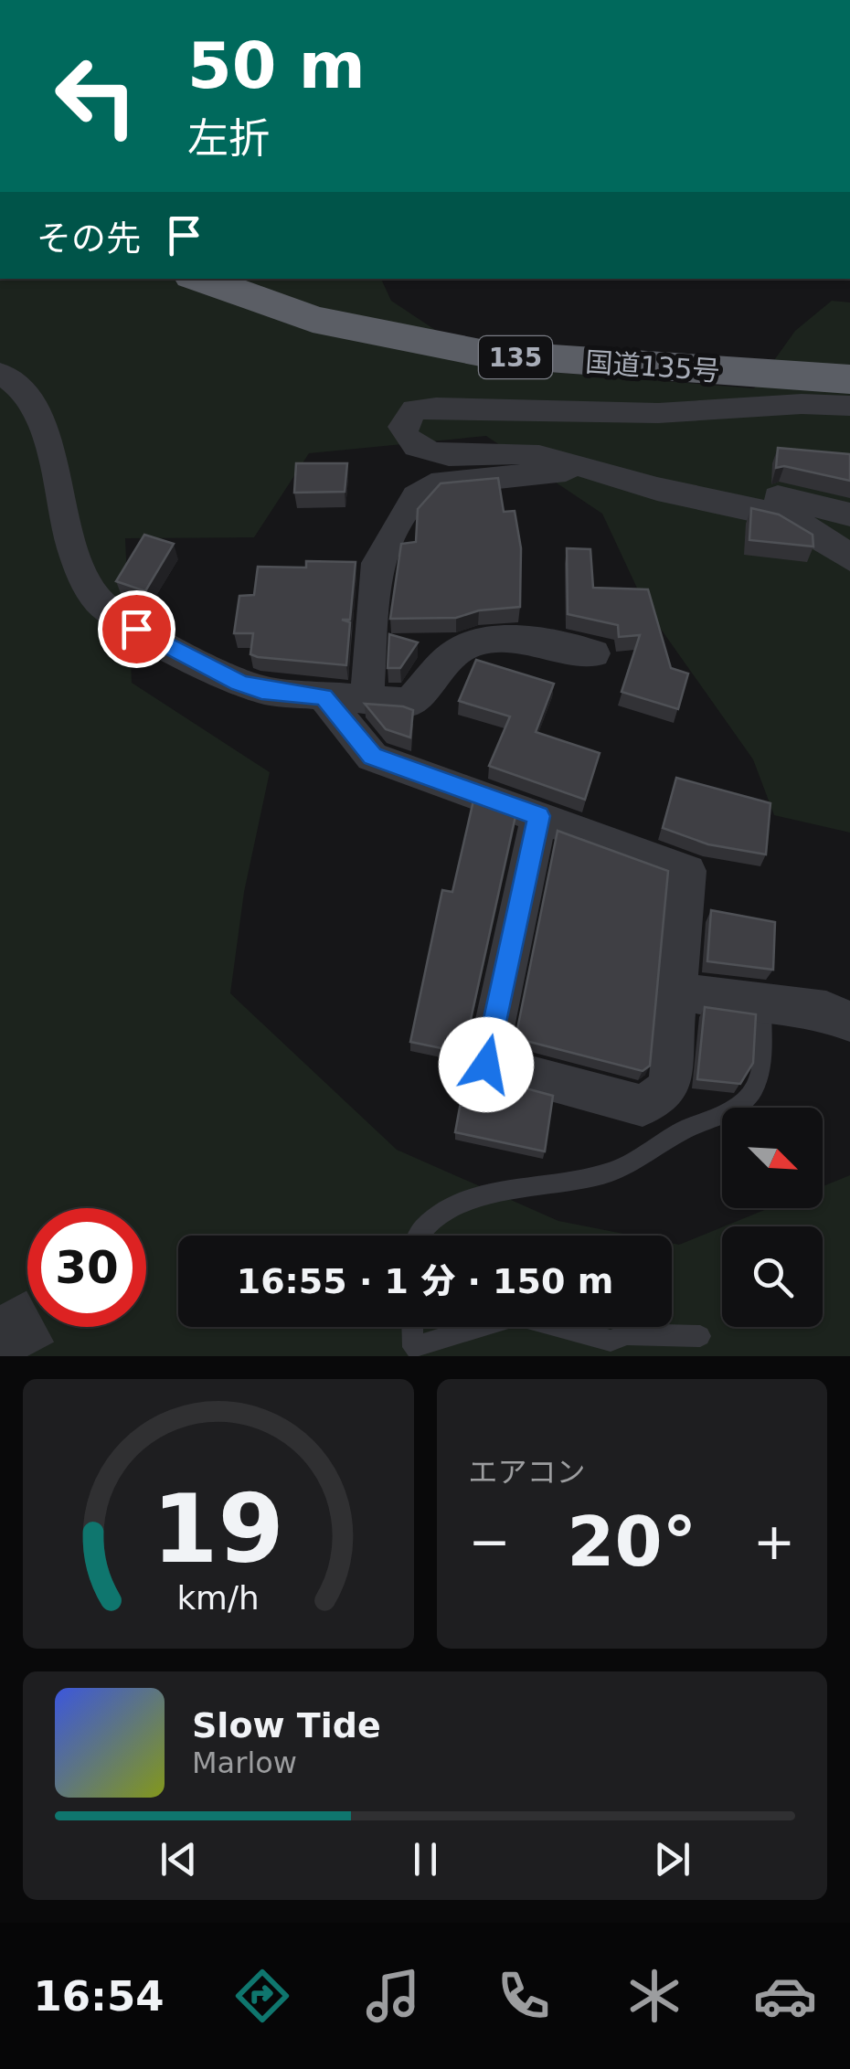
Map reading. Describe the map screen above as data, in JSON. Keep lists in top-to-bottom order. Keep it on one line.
{"streets":{"highway":["135","国道135号"]},"north":"bottom right","page":{"turn":["50 m","左折"],"then":"その先","limit":"30","trip":"16:55 · 1 分 · 150 m","tile":"エアコン","heat":["−","20°","+"],"song":["Slow Tide","Marlow"],"tabs":"16:54","gauge":["19","km/h"]}}
